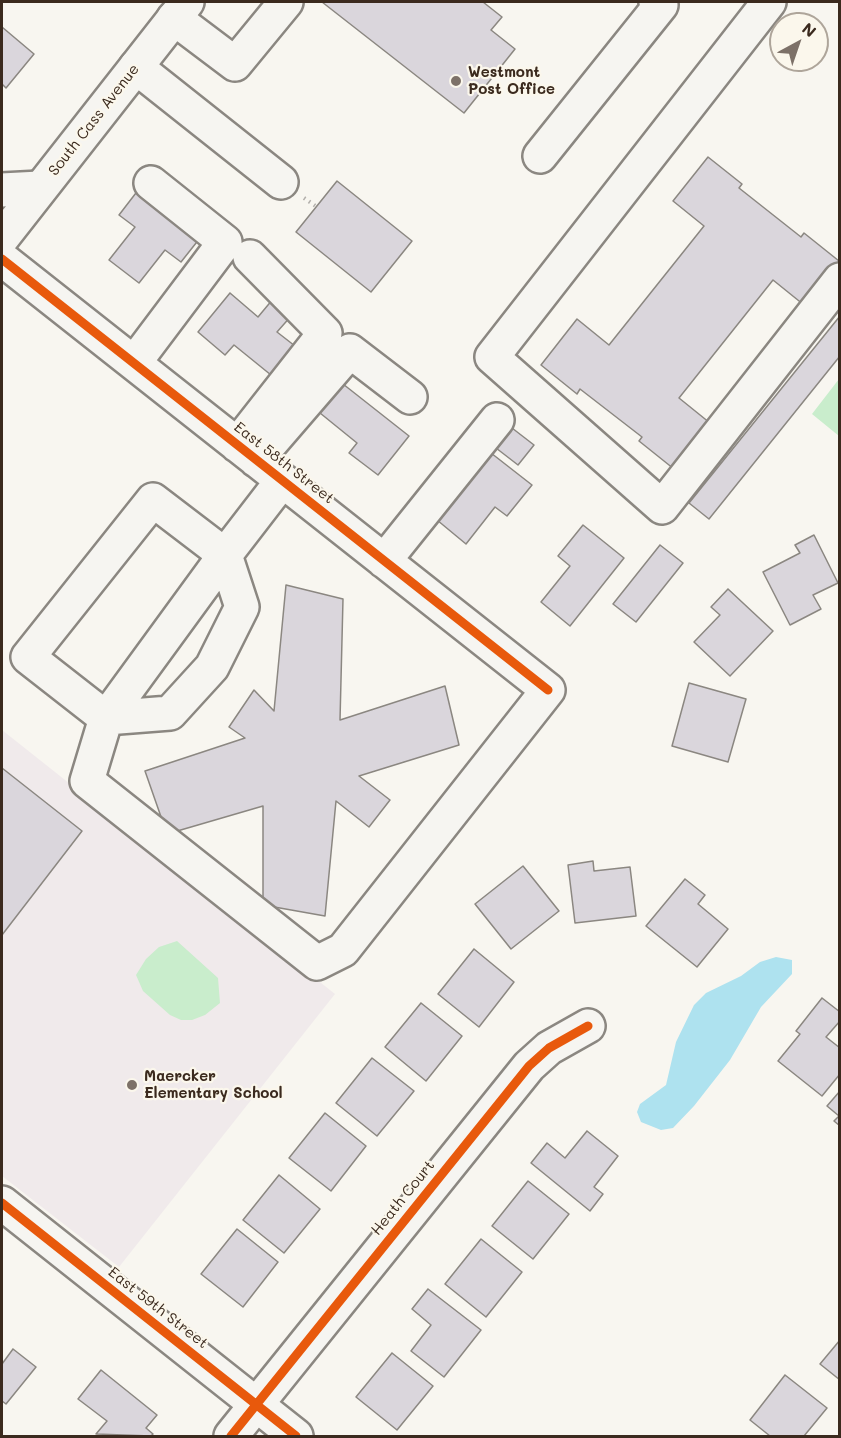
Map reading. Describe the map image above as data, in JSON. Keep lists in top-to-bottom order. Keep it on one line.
{"streets":{"street":["South Cass Avenue","East 58th Street","Heath Court","East 59th Street"]},"crossings":[["Heath Court","East 59th Street"]],"places":["Westmont Post Office","Maercker Elementary School"],"north":"top right"}
